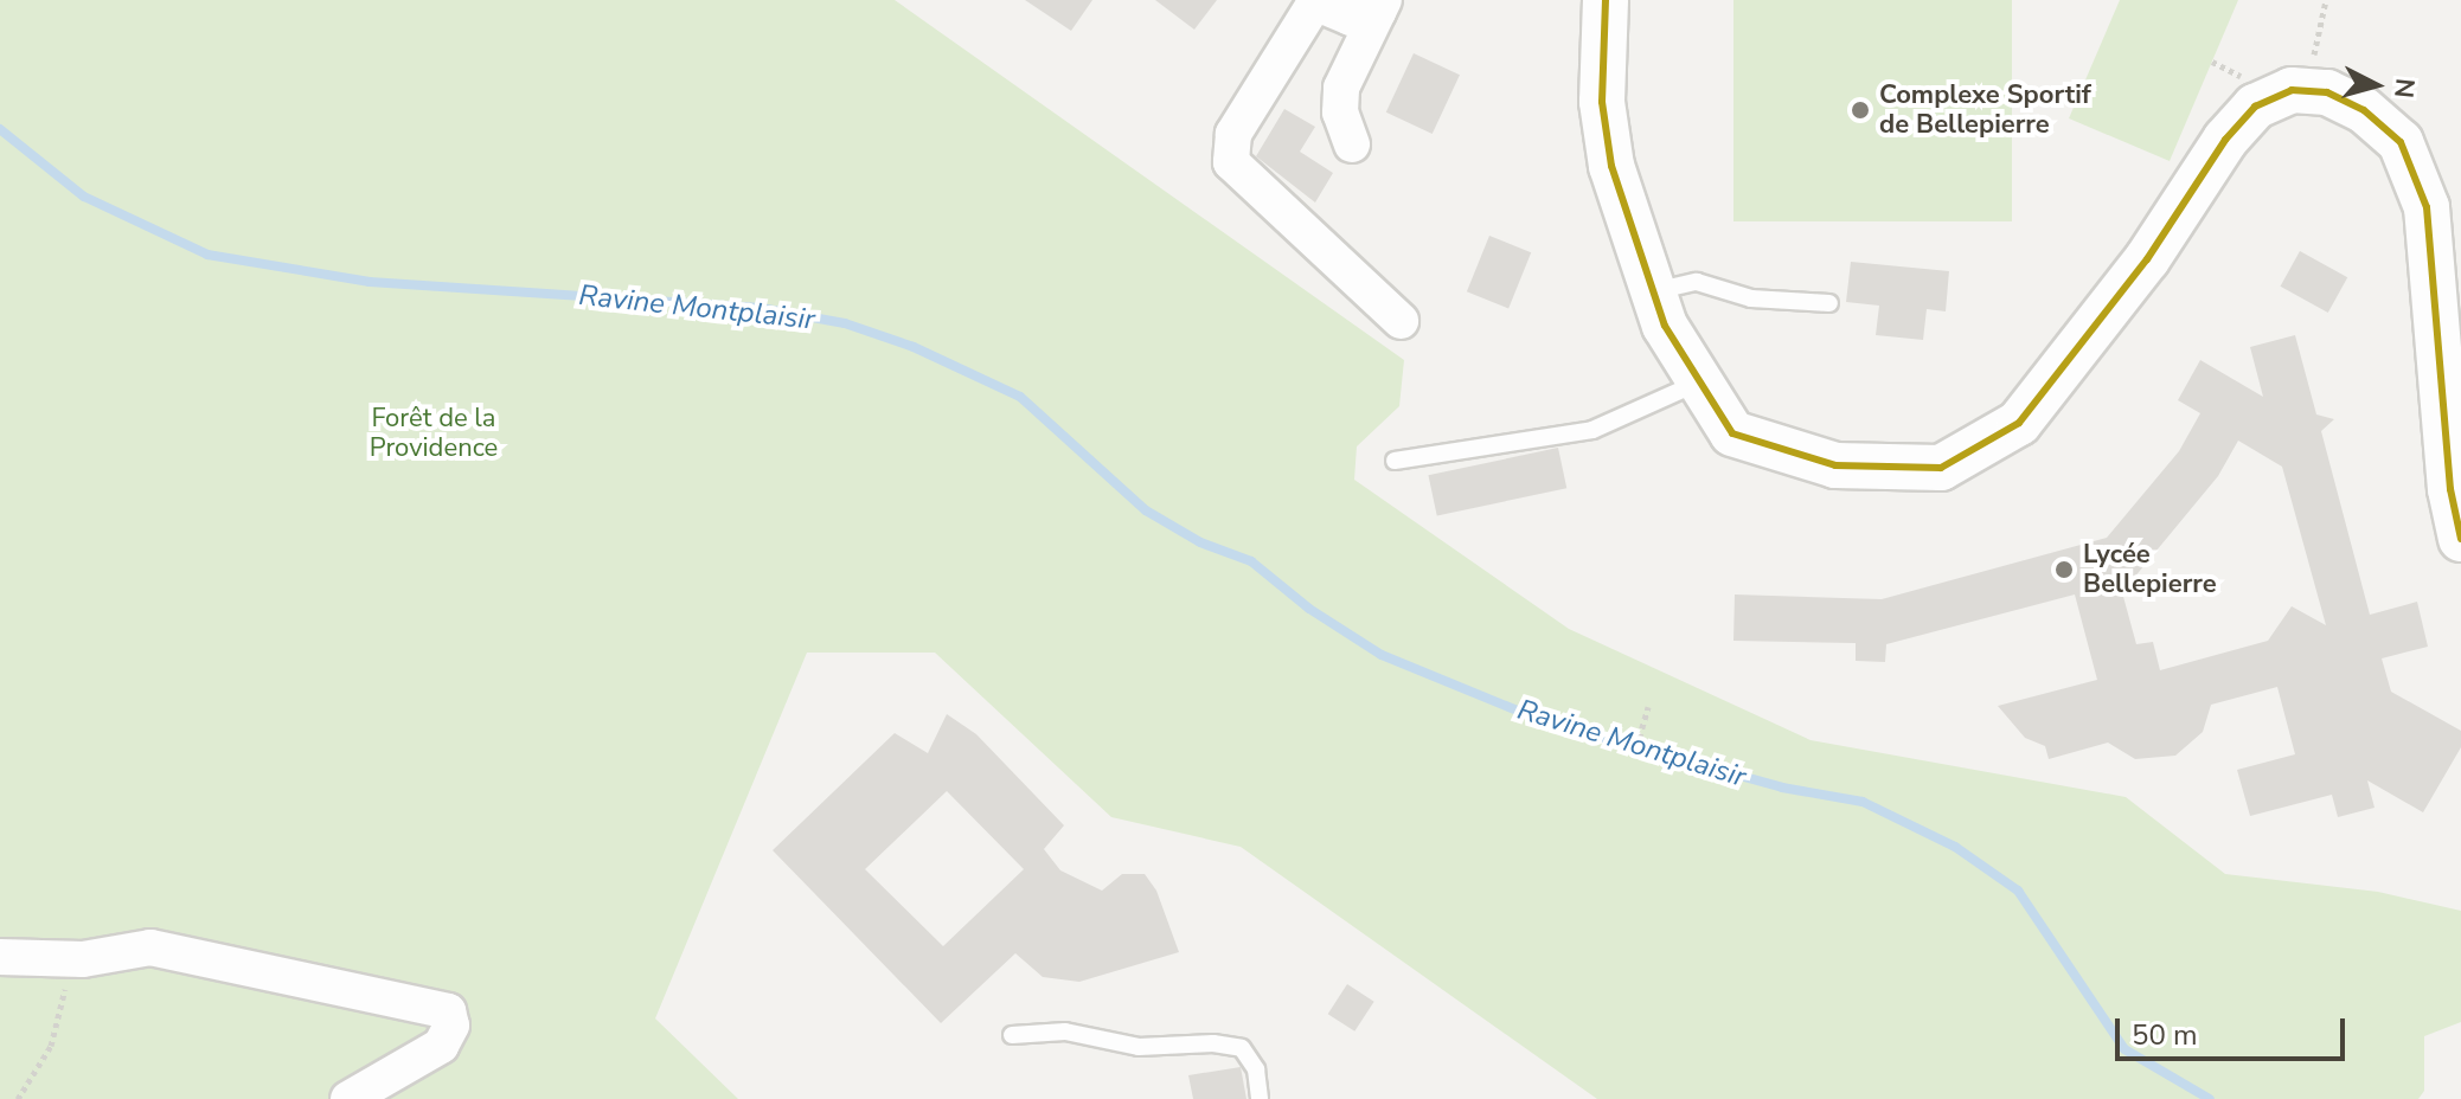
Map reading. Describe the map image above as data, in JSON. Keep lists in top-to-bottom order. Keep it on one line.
{"water":["Ravine Montplaisir"],"parks":["Forêt de la Providence"],"places":["Complexe Sportif de Bellepierre","Lycée Bellepierre"],"scale_bar":"50 m","north":"right"}
